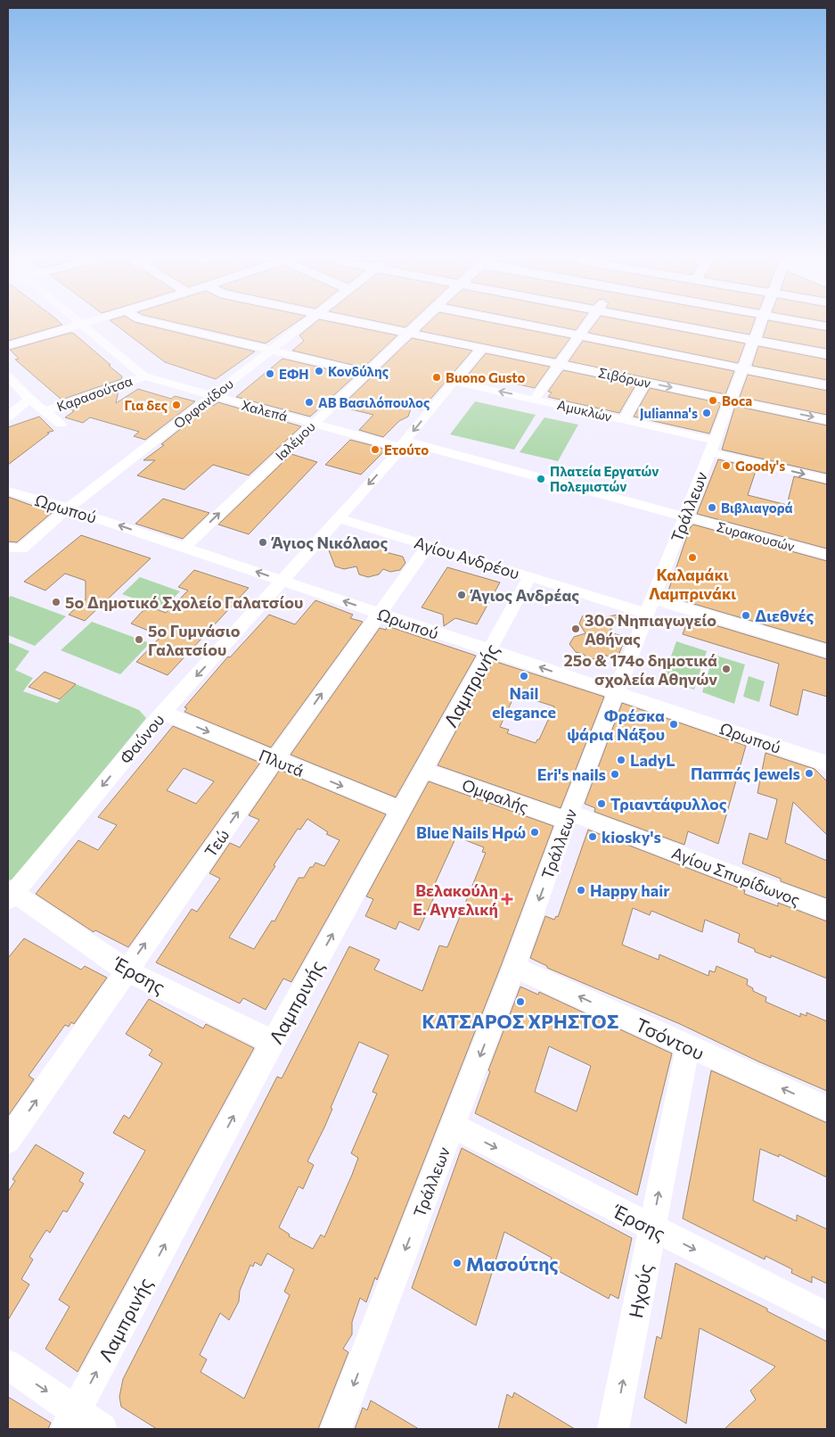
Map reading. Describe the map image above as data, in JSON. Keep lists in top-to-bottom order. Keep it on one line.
{"streets":{"street":["Σιβόρων","Καρασούτσα","Ορφανίδου","Χαλεπά","Αμυκλών","Ιαλέμου","Τράλλεων","Ωρωπού","Συρακουσών","Αγίου Ανδρέου","Λαμπρινής","Φαύνου","Πλυτά","Ομφαλής","Τεώ","Αγίου Σπυρίδωνος","Έρσης","Τσόντου","Ηχούς"]},"crossings":[["Σιβόρων","Ιαλέμου"],["Σιβόρων","Τράλλεων"],["Σιβόρων","Φαύνου"],["Καρασούτσα","Χαλεπά"],["Ορφανίδου","Χαλεπά"],["Ορφανίδου","Ωρωπού"],["Χαλεπά","Ιαλέμου"],["Χαλεπά","Συρακουσών"],["Χαλεπά","Φαύνου"],["Αμυκλών","Τράλλεων"],["Αμυκλών","Φαύνου"],["Ιαλέμου","Ωρωπού"],["Τράλλεων","Ωρωπού"],["Τράλλεων","Συρακουσών"],["Τράλλεων","Αγίου Ανδρέου"],["Τράλλεων","Ομφαλής"],["Τράλλεων","Αγίου Σπυρίδωνος"],["Τράλλεων","Έρσης"],["Τράλλεων","Τσόντου"],["Ωρωπού","Λαμπρινής"],["Ωρωπού","Φαύνου"],["Ωρωπού","Τεώ"],["Συρακουσών","Φαύνου"],["Αγίου Ανδρέου","Λαμπρινής"],["Αγίου Ανδρέου","Φαύνου"],["Αγίου Ανδρέου","Τεώ"],["Λαμπρινής","Πλυτά"],["Λαμπρινής","Ομφαλής"],["Λαμπρινής","Έρσης"],["Φαύνου","Πλυτά"],["Φαύνου","Έρσης"],["Πλυτά","Τεώ"],["Ομφαλής","Αγίου Σπυρίδωνος"],["Τεώ","Έρσης"],["Έρσης","Ηχούς"],["Τσόντου","Ηχούς"]],"one_way":["Ιαλέμου","Τράλλεων","Ωρωπού","Λαμπρινής","Φαύνου","Πλυτά","Τεώ","Έρσης","Τσόντου","Ηχούς"],"places":{"other":["Κονδύλης","ΕΦΗ","Buono Gusto","Boca","ΑΒ Βασιλόπουλος","Για δες","Julianna's","Ετούτο","Goody's","Πλατεία Εργατών Πολεμιστών","Βιβλιαγορά","Άγιος Νικόλαος","Καλαμάκι Λαμπρινάκι","Άγιος Ανδρέας","5ο Δημοτικό Σχολείο Γαλατσίου","Διεθνές","30ο Νηπιαγωγείο Αθήνας","5ο Γυμνάσιο Γαλατσίου","25ο & 174ο δημοτικά σχολεία Αθηνών","Nail elegance","Φρέσκα ψάρια Νάξου","LadyL","Παππάς Jewels","Eri's nails","Τριαντάφυλλος","Blue Nails Ηρώ","kiosky's","Happy hair","ΚΑΤΣΑΡΟΣ ΧΡΗΣΤΟΣ","Μασούτης"],"health":["Βελακούλη Ε. Αγγελική"]}}
